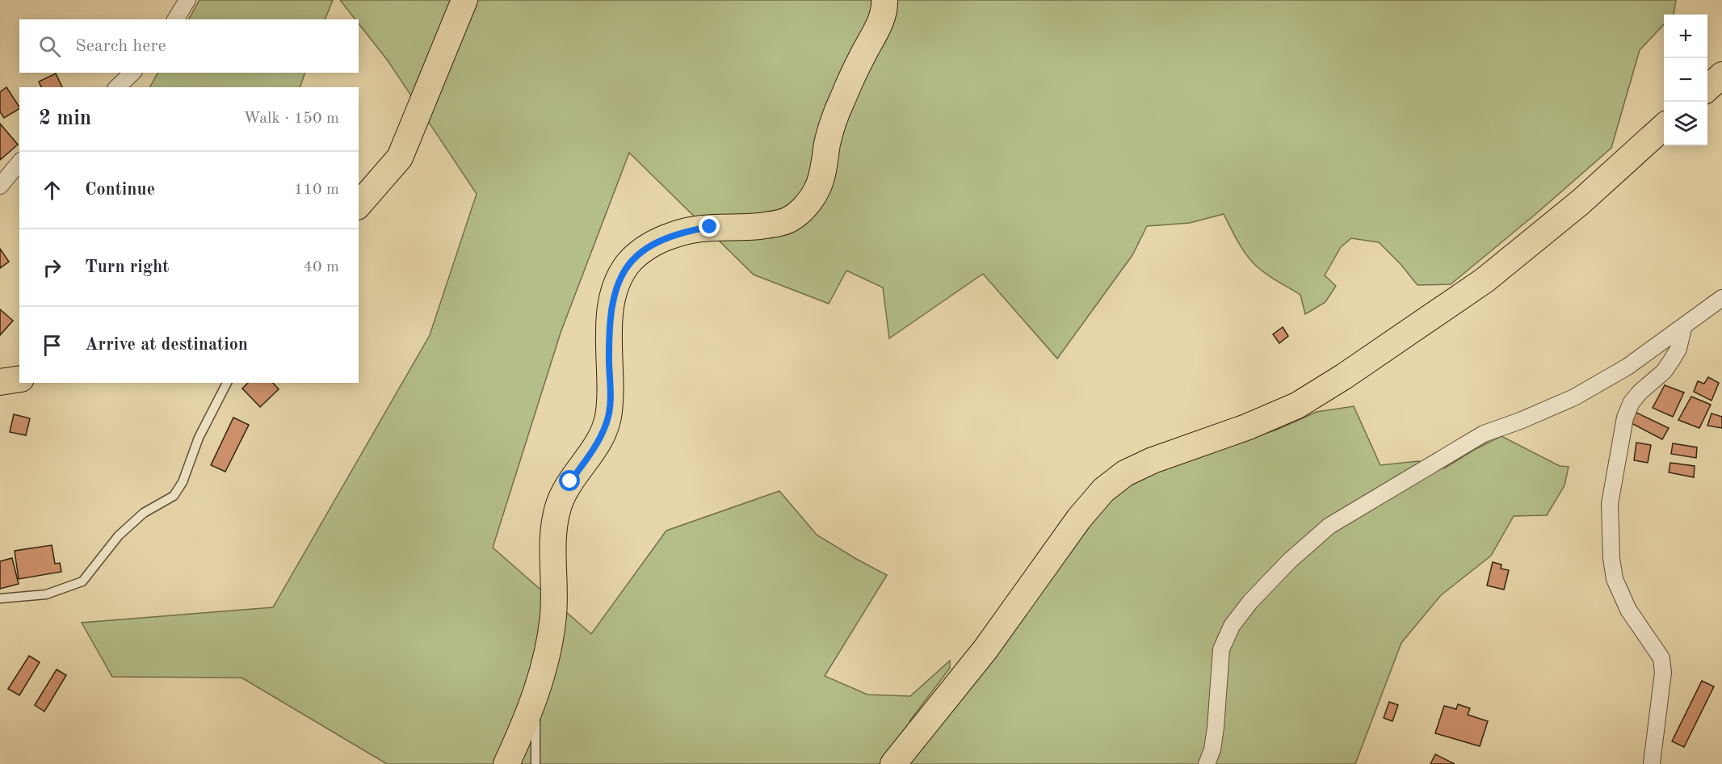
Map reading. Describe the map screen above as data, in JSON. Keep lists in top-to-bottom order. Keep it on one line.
{"page":{"map_buttons":["+","−"],"search":"Search here","heading":["2 min","Walk · 150 m"],"list":[["Continue","110 m"],["Turn right","40 m"],"Arrive at destination"]}}
